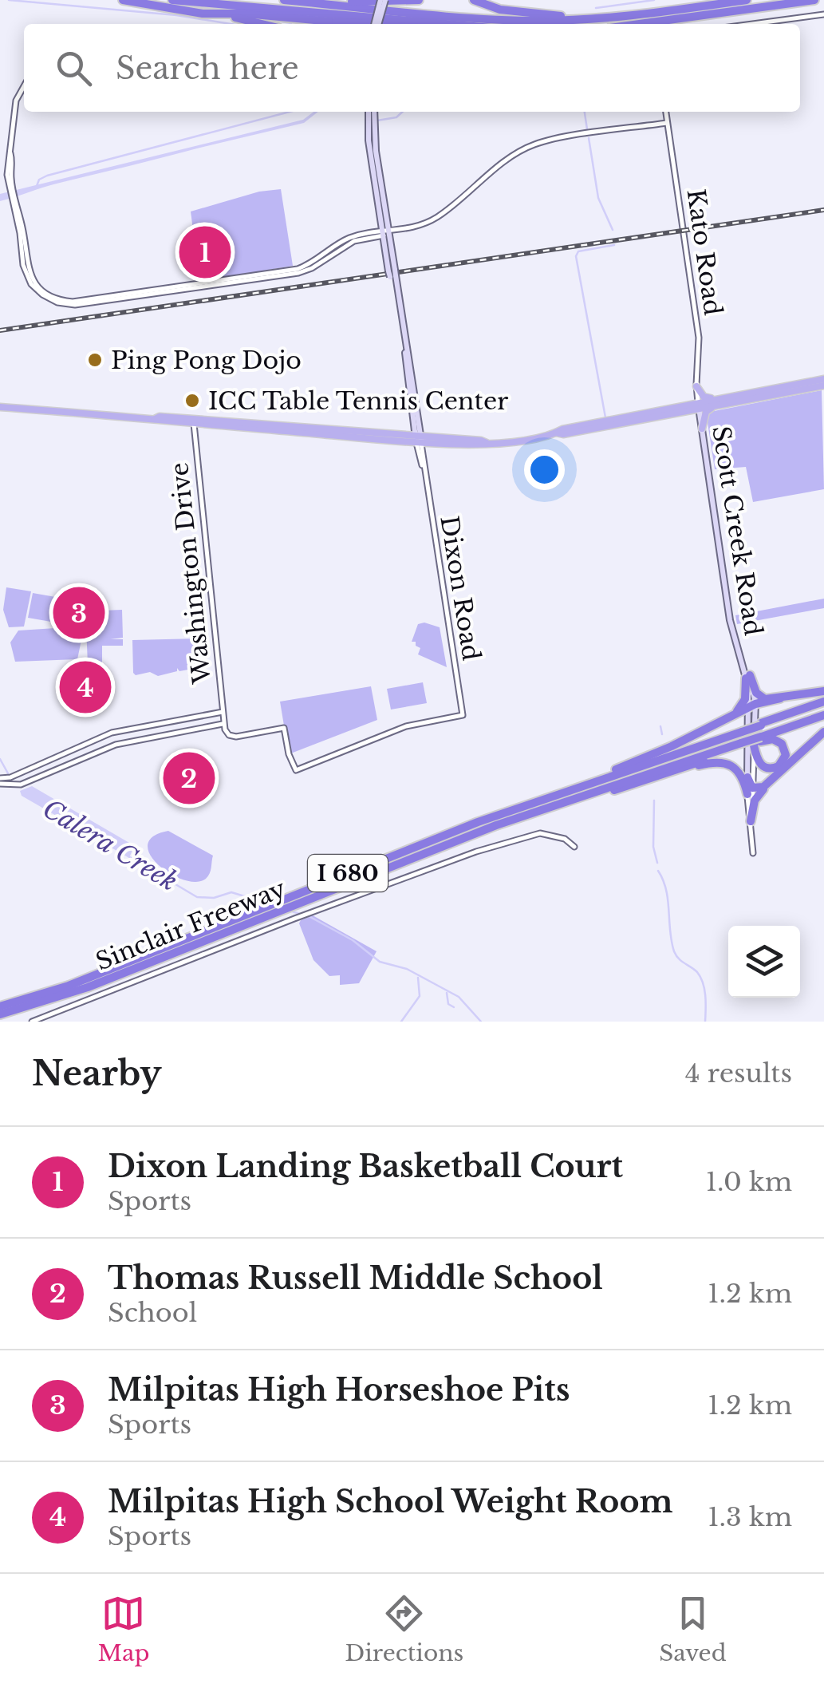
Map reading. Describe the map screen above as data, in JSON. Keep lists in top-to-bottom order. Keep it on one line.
{"streets":{"highway":["I 680","Sinclair Freeway"],"main road":["Scott Creek Road"],"street":["Kato Road","Washington Drive","Dixon Road"]},"crossings":[["Kato Road","Scott Creek Road"],["Washington Drive","Dixon Road"],["I 680","Sinclair Freeway"]],"water":["Calera Creek"],"places":["Ping Pong Dojo","ICC Table Tennis Center"],"page":{"search":"Search here","pins":["1","3","4","2"],"heading":["Nearby","4 results"],"list":[{"mark":"1","name":"Dixon Landing Basketball Court","note":"Sports","value":"1.0 km"},{"mark":"2","name":"Thomas Russell Middle School","note":"School","value":"1.2 km"},{"mark":"3","name":"Milpitas High Horseshoe Pits","note":"Sports","value":"1.2 km"},{"mark":"4","name":"Milpitas High School Weight Room","note":"Sports","value":"1.3 km"}],"nav":["Map","Directions","Saved"]}}
